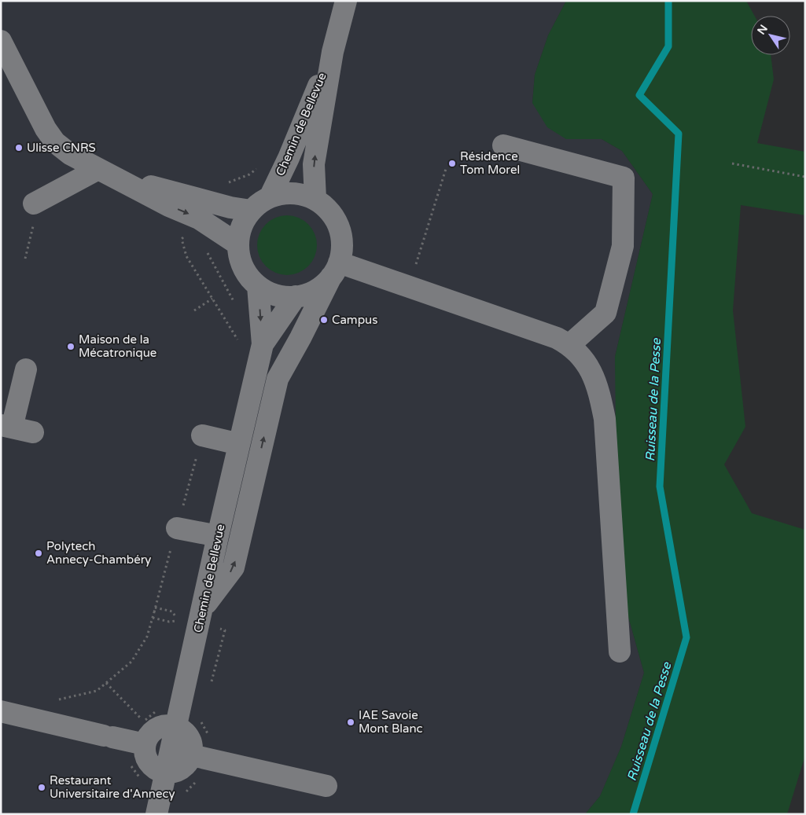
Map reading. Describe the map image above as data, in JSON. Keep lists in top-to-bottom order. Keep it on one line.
{"streets":{"street":["Chemin de Bellevue"]},"water":["Ruisseau de la Pesse"],"places":["Ulisse CNRS","Résidence Tom Morel","Campus","Maison de la Mécatronique","Polytech Annecy-Chambéry","IAE Savoie Mont Blanc","Restaurant Universitaire d'Annecy"],"north":"top left"}
